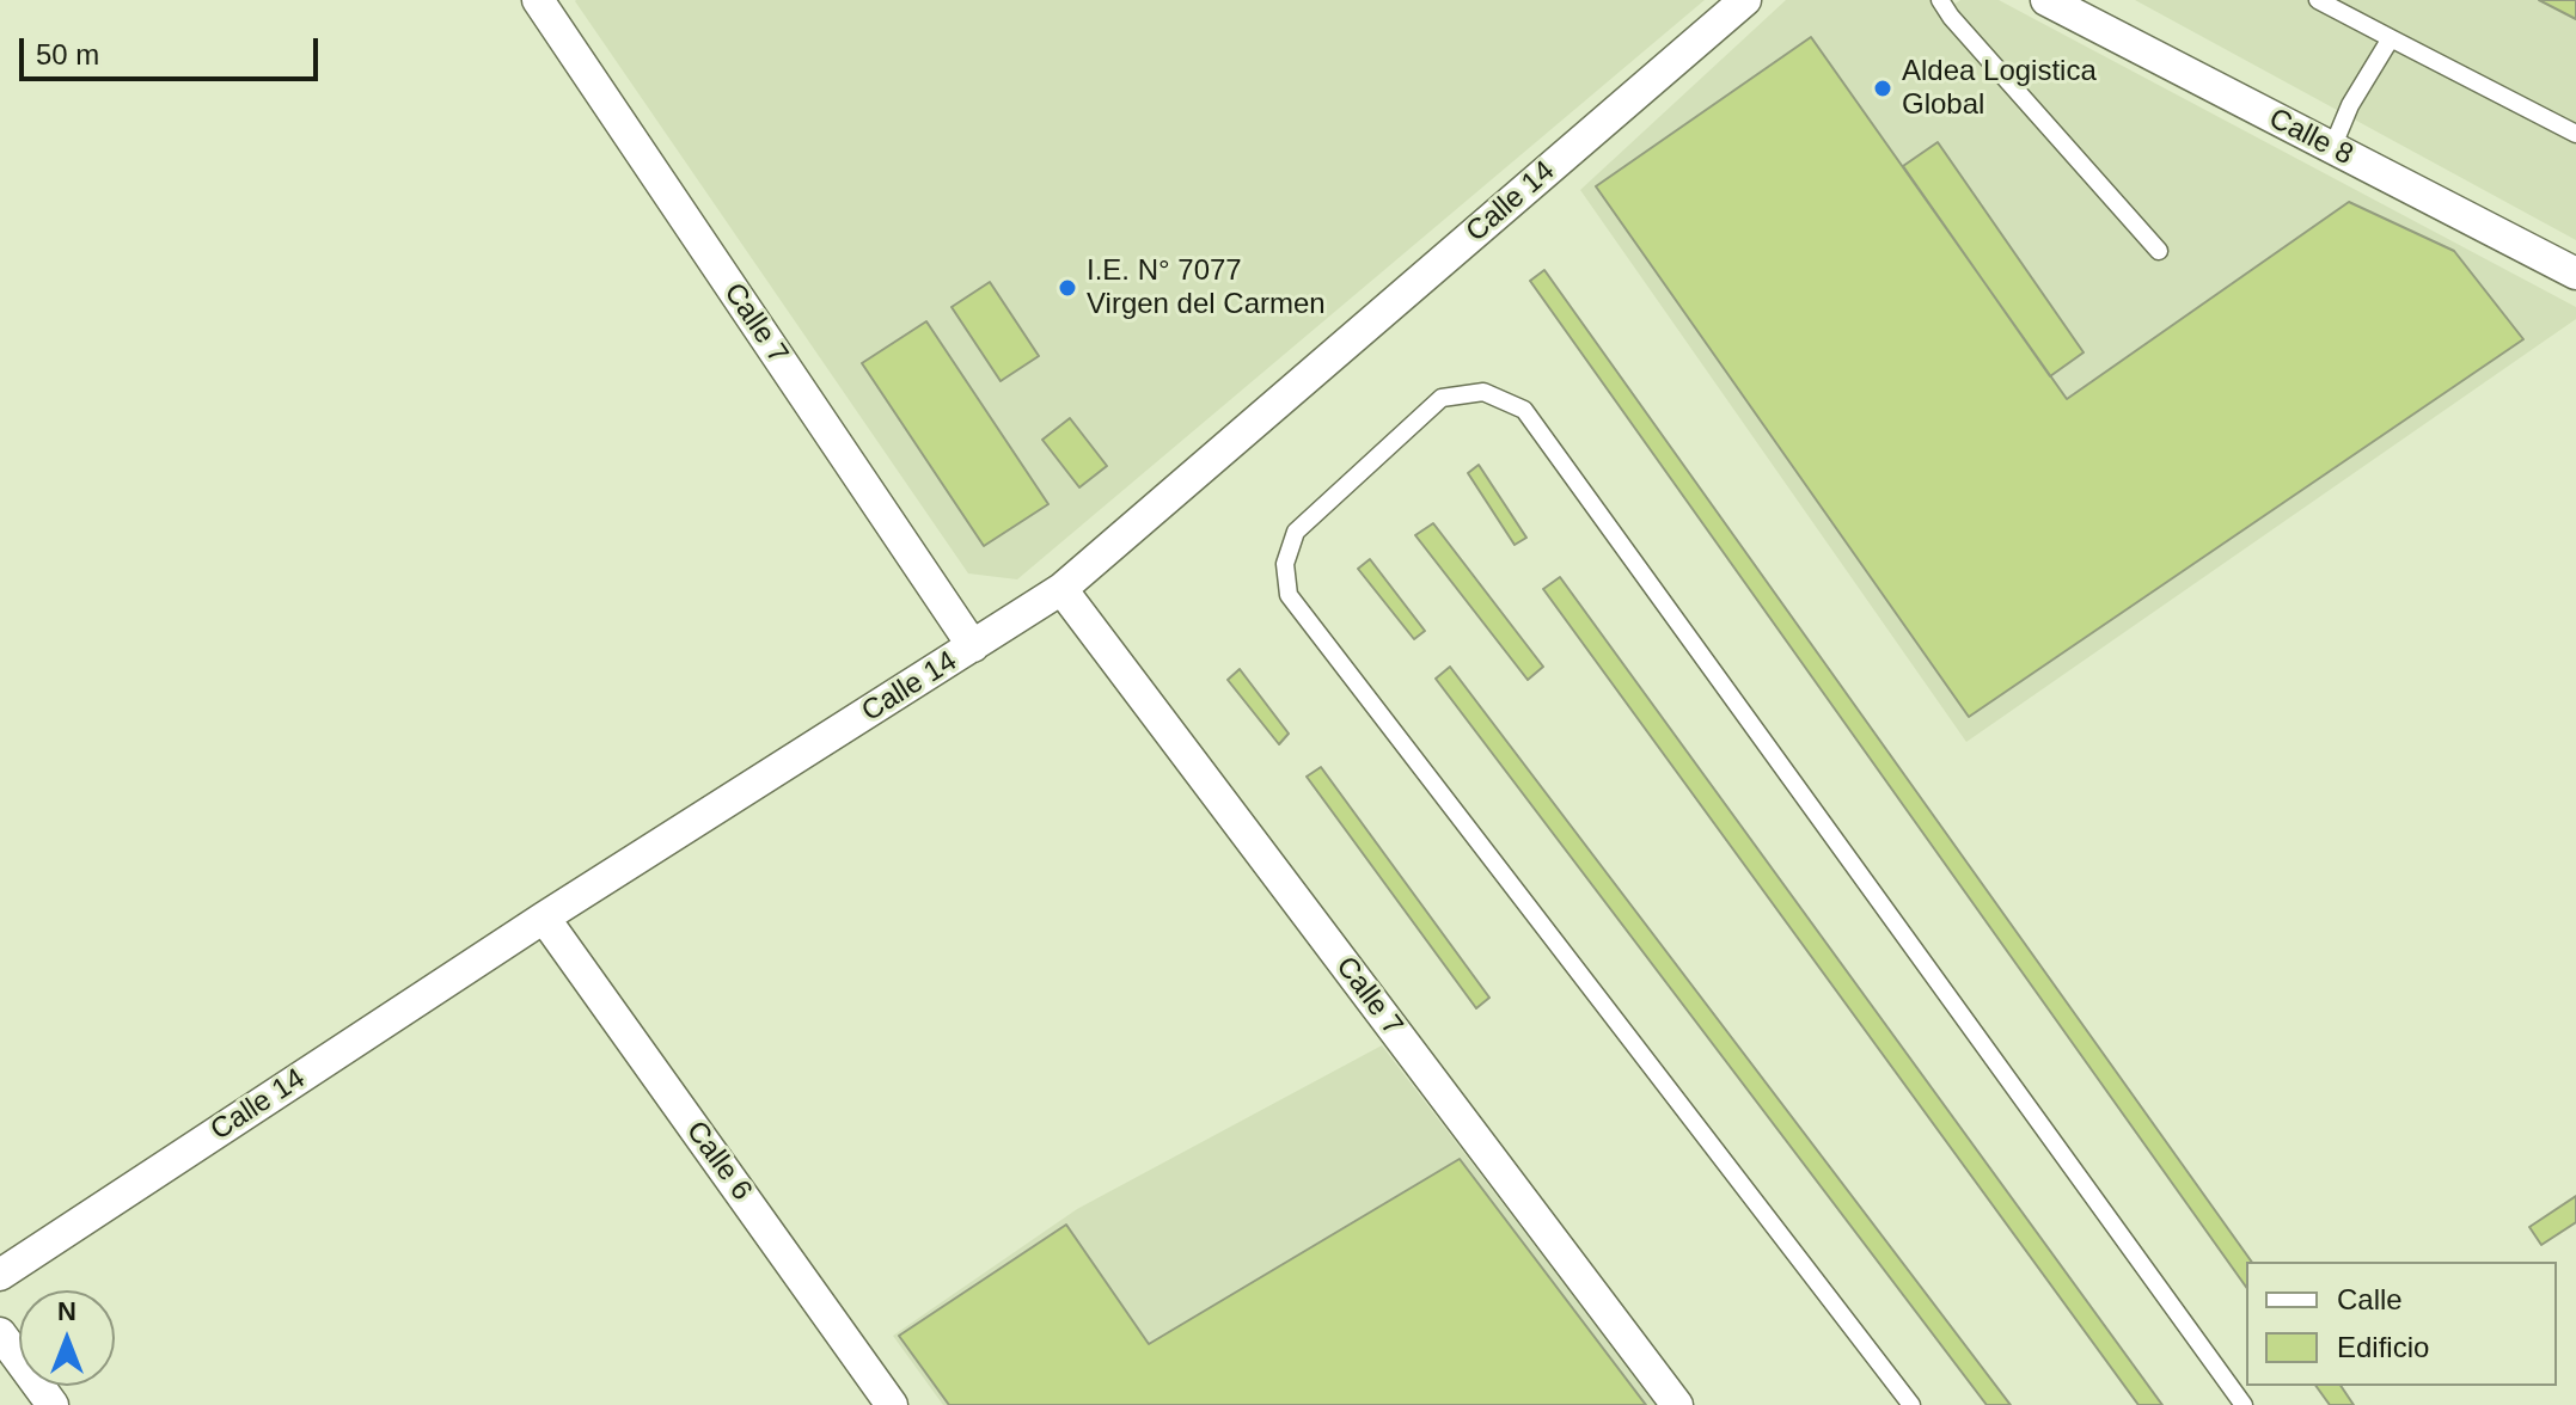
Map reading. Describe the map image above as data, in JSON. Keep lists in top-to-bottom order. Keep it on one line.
{"streets":{"street":["Calle 8","Calle 14","Calle 7"]},"crossings":[["Calle 14","Calle 7"]],"places":["Aldea Logistica Global","I.E. N° 7077 Virgen del Carmen"],"legend":["Calle","Edificio"],"scale_bar":"50 m","north":"top"}
